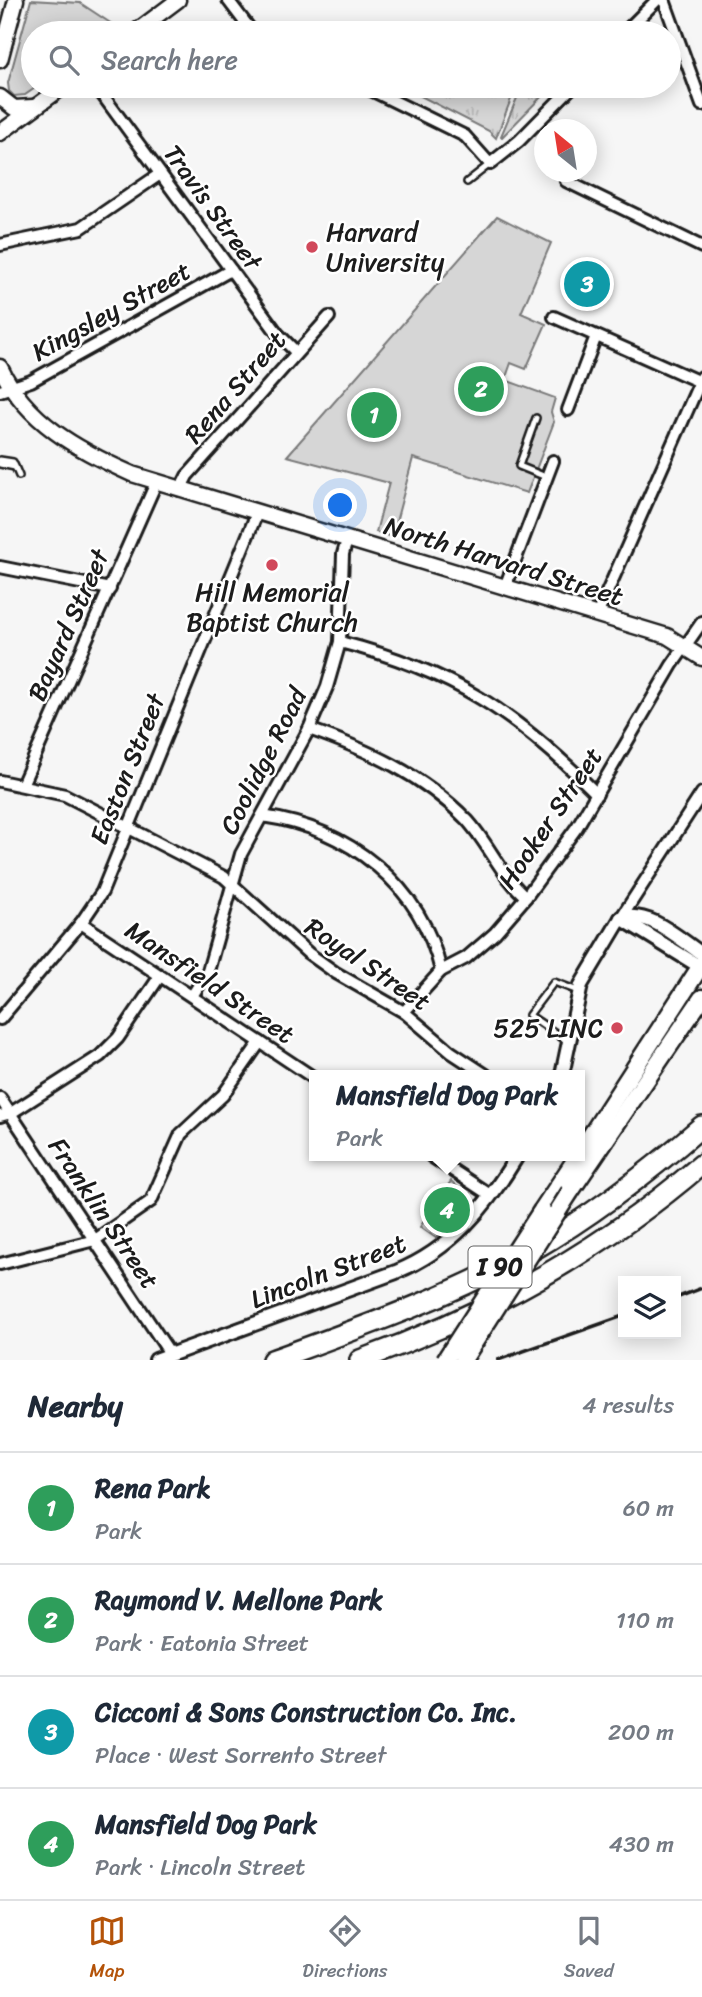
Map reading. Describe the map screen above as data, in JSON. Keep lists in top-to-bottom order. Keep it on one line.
{"streets":{"highway":["I 90"],"main road":["North Harvard Street"],"street":["Travis Street","Kingsley Street","Rena Street","Bayard Street","Coolidge Road","Easton Street","Hooker Street","Royal Street","Mansfield Street","Franklin Street","Lincoln Street"]},"crossings":[["Travis Street","Kingsley Street"],["Travis Street","Rena Street"],["Kingsley Street","North Harvard Street"],["Rena Street","North Harvard Street"],["North Harvard Street","Bayard Street"],["North Harvard Street","Coolidge Road"],["North Harvard Street","Easton Street"],["North Harvard Street","Hooker Street"],["Bayard Street","Royal Street"],["Coolidge Road","Royal Street"],["Coolidge Road","Mansfield Street"],["Easton Street","Royal Street"],["Easton Street","Mansfield Street"],["Hooker Street","Royal Street"],["Franklin Street","Lincoln Street"]],"places":["Harvard University","Hill Memorial Baptist Church","525 LINC"],"north":"top left","page":{"search":"Search here","pins":["3","2","1","4"],"popup":["Mansfield Dog Park","Park"],"heading":["Nearby","4 results"],"list":[{"mark":"1","name":"Rena Park","note":"Park","value":"60 m"},{"mark":"2","name":"Raymond V. Mellone Park","note":"Park · Eatonia Street","value":"110 m"},{"mark":"3","name":"Cicconi & Sons Construction Co. Inc.","note":"Place · West Sorrento Street","value":"200 m"},{"mark":"4","name":"Mansfield Dog Park","note":"Park · Lincoln Street","value":"430 m"}],"nav":["Map","Directions","Saved"]}}
